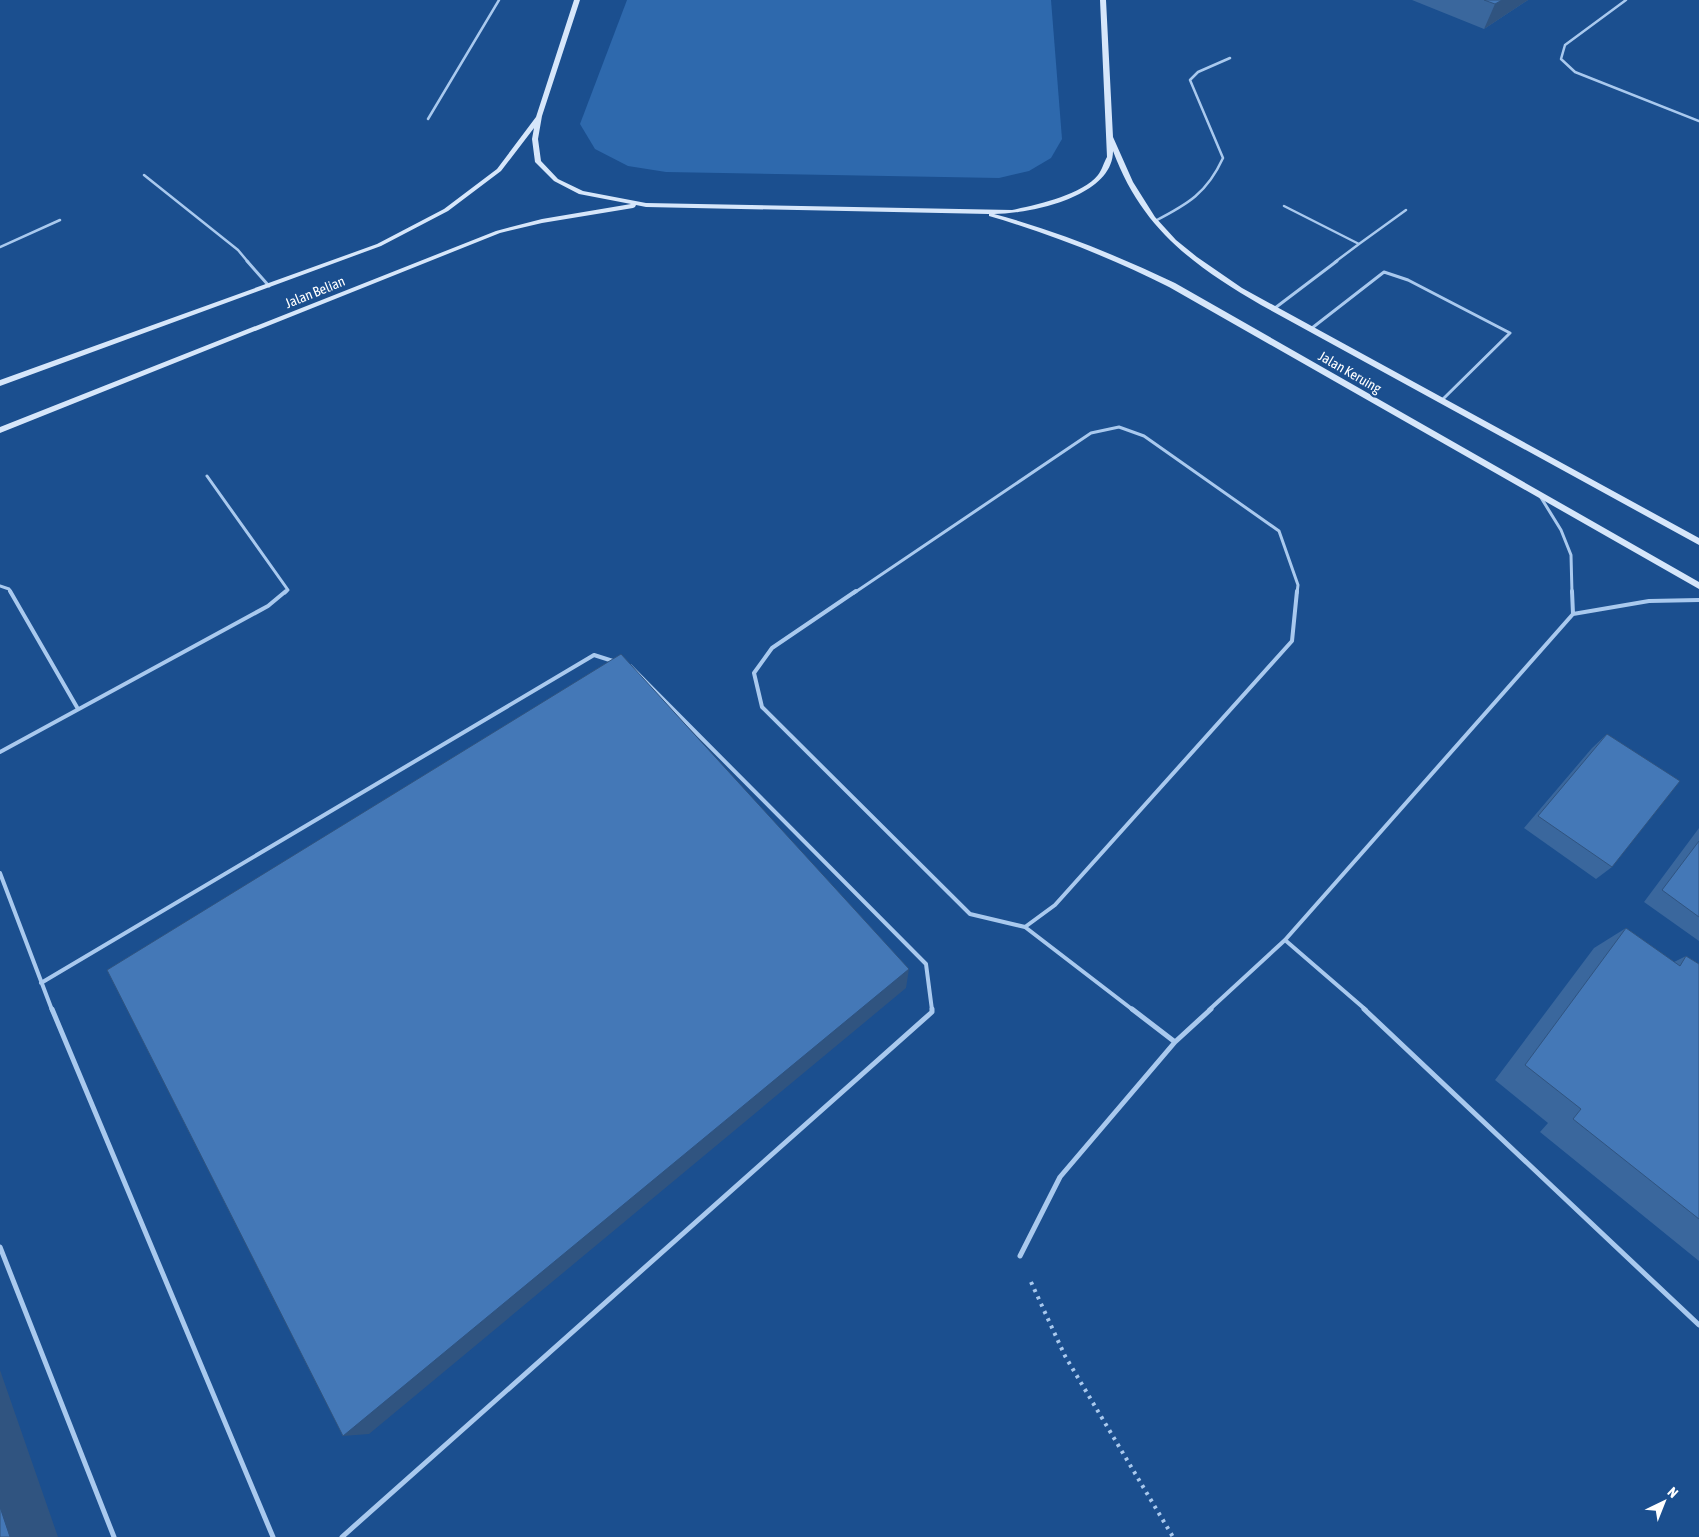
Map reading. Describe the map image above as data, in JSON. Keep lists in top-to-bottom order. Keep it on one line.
{"streets":{"main road":["Jalan Belian","Jalan Keruing"]},"north":"top right"}
